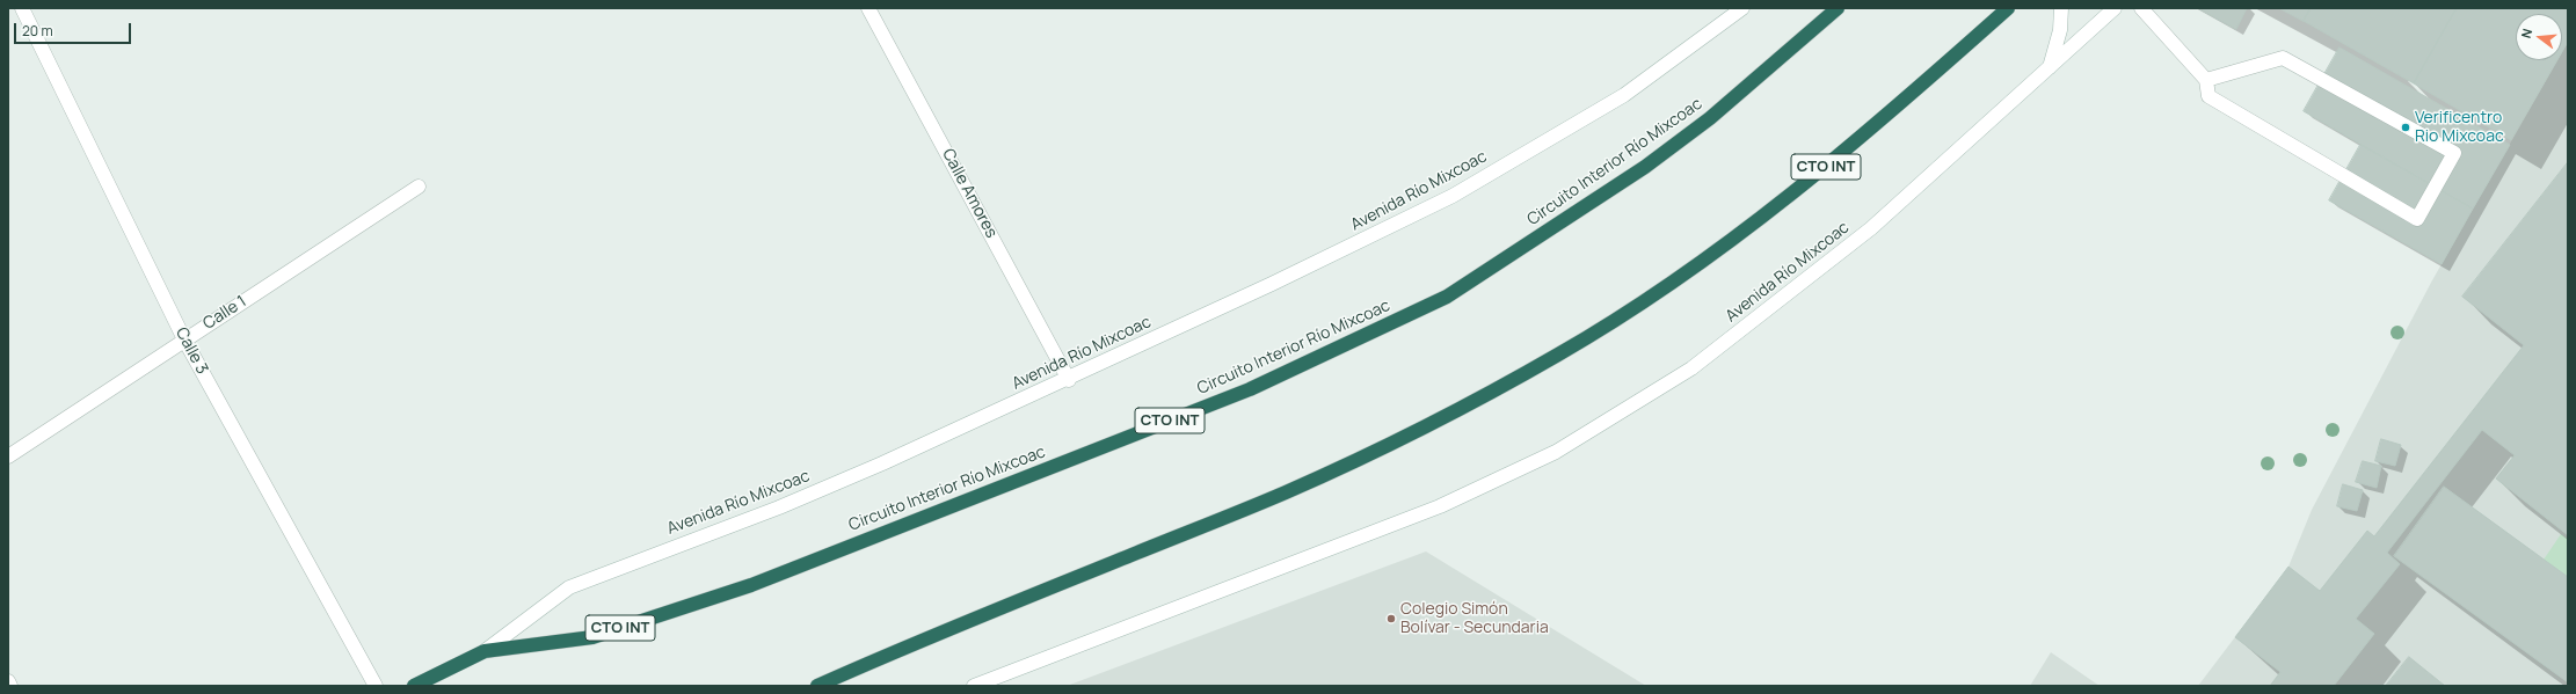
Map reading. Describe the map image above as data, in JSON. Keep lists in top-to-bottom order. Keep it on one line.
{"streets":{"highway":["Circuito Interior Río Mixcoac","CTO INT","Avenida Río Mixcoac"],"main road":["Calle Amores","Calle 1","Calle 3"]},"crossings":[["Circuito Interior Río Mixcoac","Avenida Río Mixcoac"],["Avenida Río Mixcoac","Calle Amores"],["Calle 1","Calle 3"]],"places":["Verificentro Rio Mixcoac","Colegio Simón Bolívar - Secundaria"],"scale_bar":"20 m","north":"left"}
